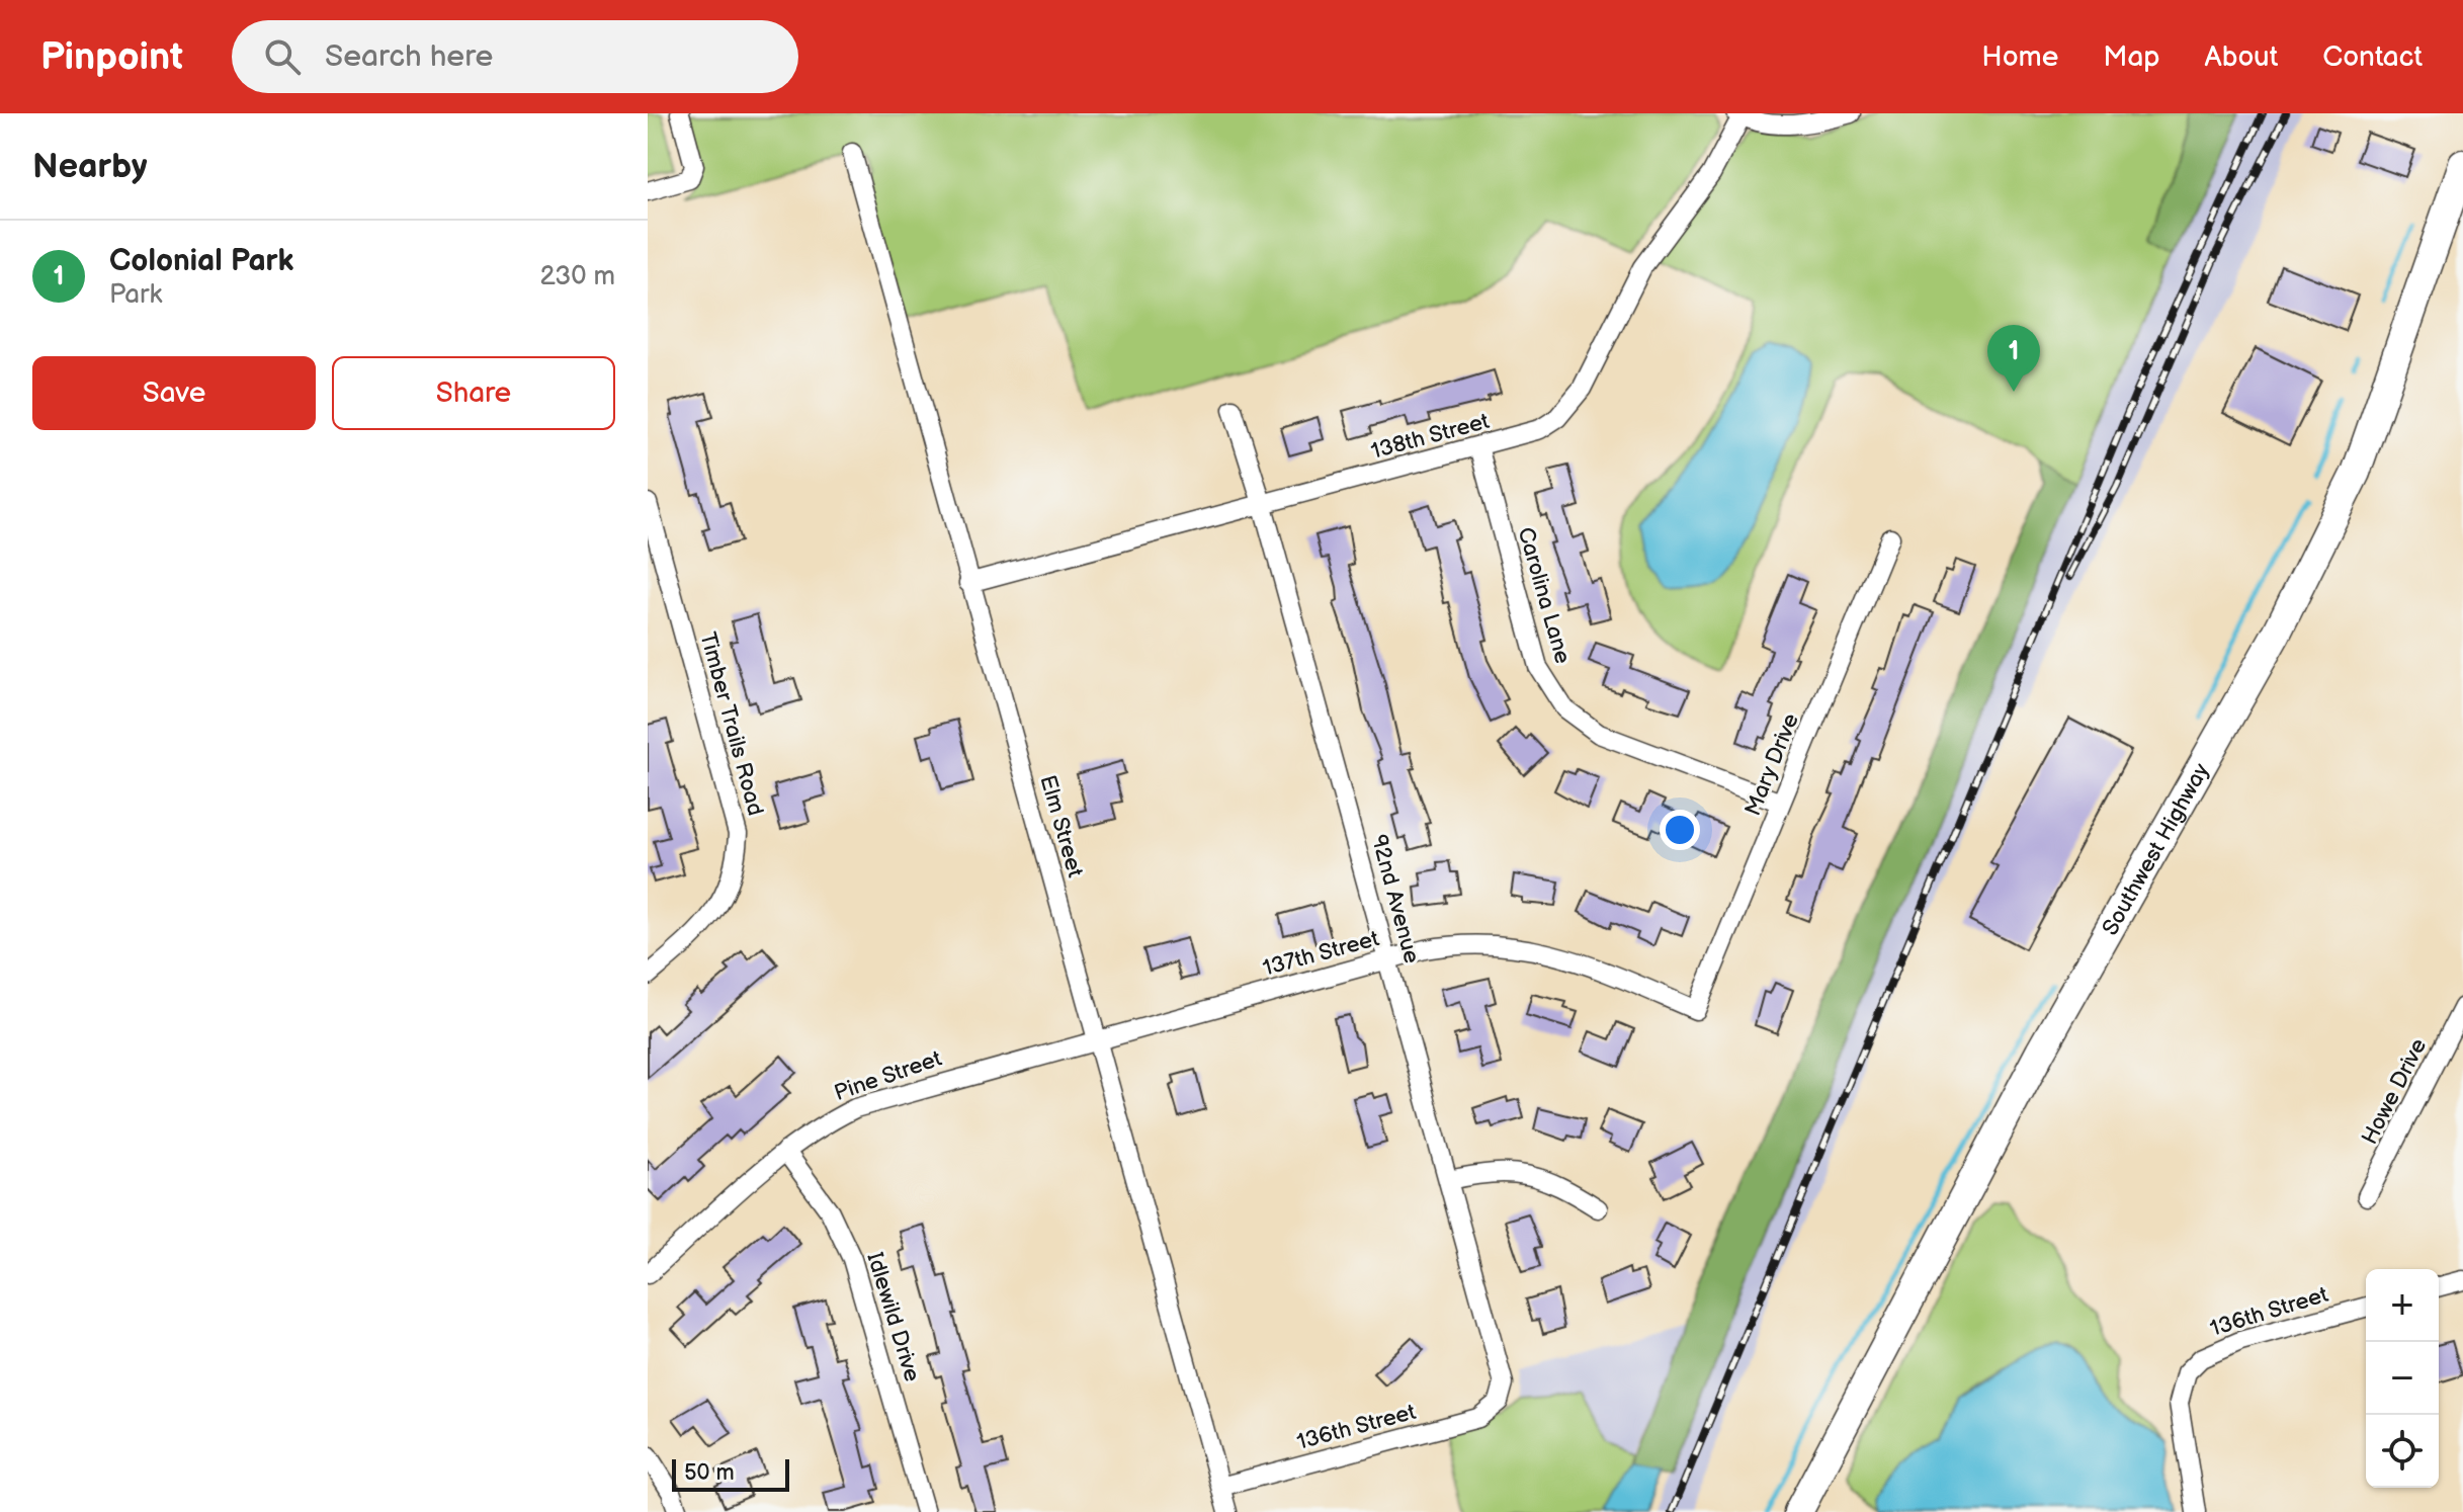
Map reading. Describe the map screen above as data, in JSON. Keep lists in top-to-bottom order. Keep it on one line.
{"streets":{"main road":["Southwest Highway"],"street":["138th Street","Carolina Lane","Timber Trails Road","Mary Drive","Elm Street","92nd Avenue","137th Street","Pine Street","Howe Drive","136th Street","Idlewild Drive"]},"crossings":[["138th Street","Carolina Lane"],["138th Street","Elm Street"],["138th Street","92nd Avenue"],["Carolina Lane","Mary Drive"],["Mary Drive","137th Street"],["Elm Street","137th Street"],["Elm Street","Pine Street"],["Elm Street","136th Street"],["92nd Avenue","137th Street"],["92nd Avenue","136th Street"],["137th Street","Pine Street"],["Pine Street","Idlewild Drive"]],"scale_bar":"50 m","page":{"header":"Pinpoint","search":"Search here","nav":["Home","Map","About","Contact"],"heading":"Nearby","list":[{"mark":"1","name":"Colonial Park","note":"Park","value":"230 m"}],"pins":"1","buttons":["Save","Share"],"map_buttons":["+","−"],"scale":"50 m"}}
